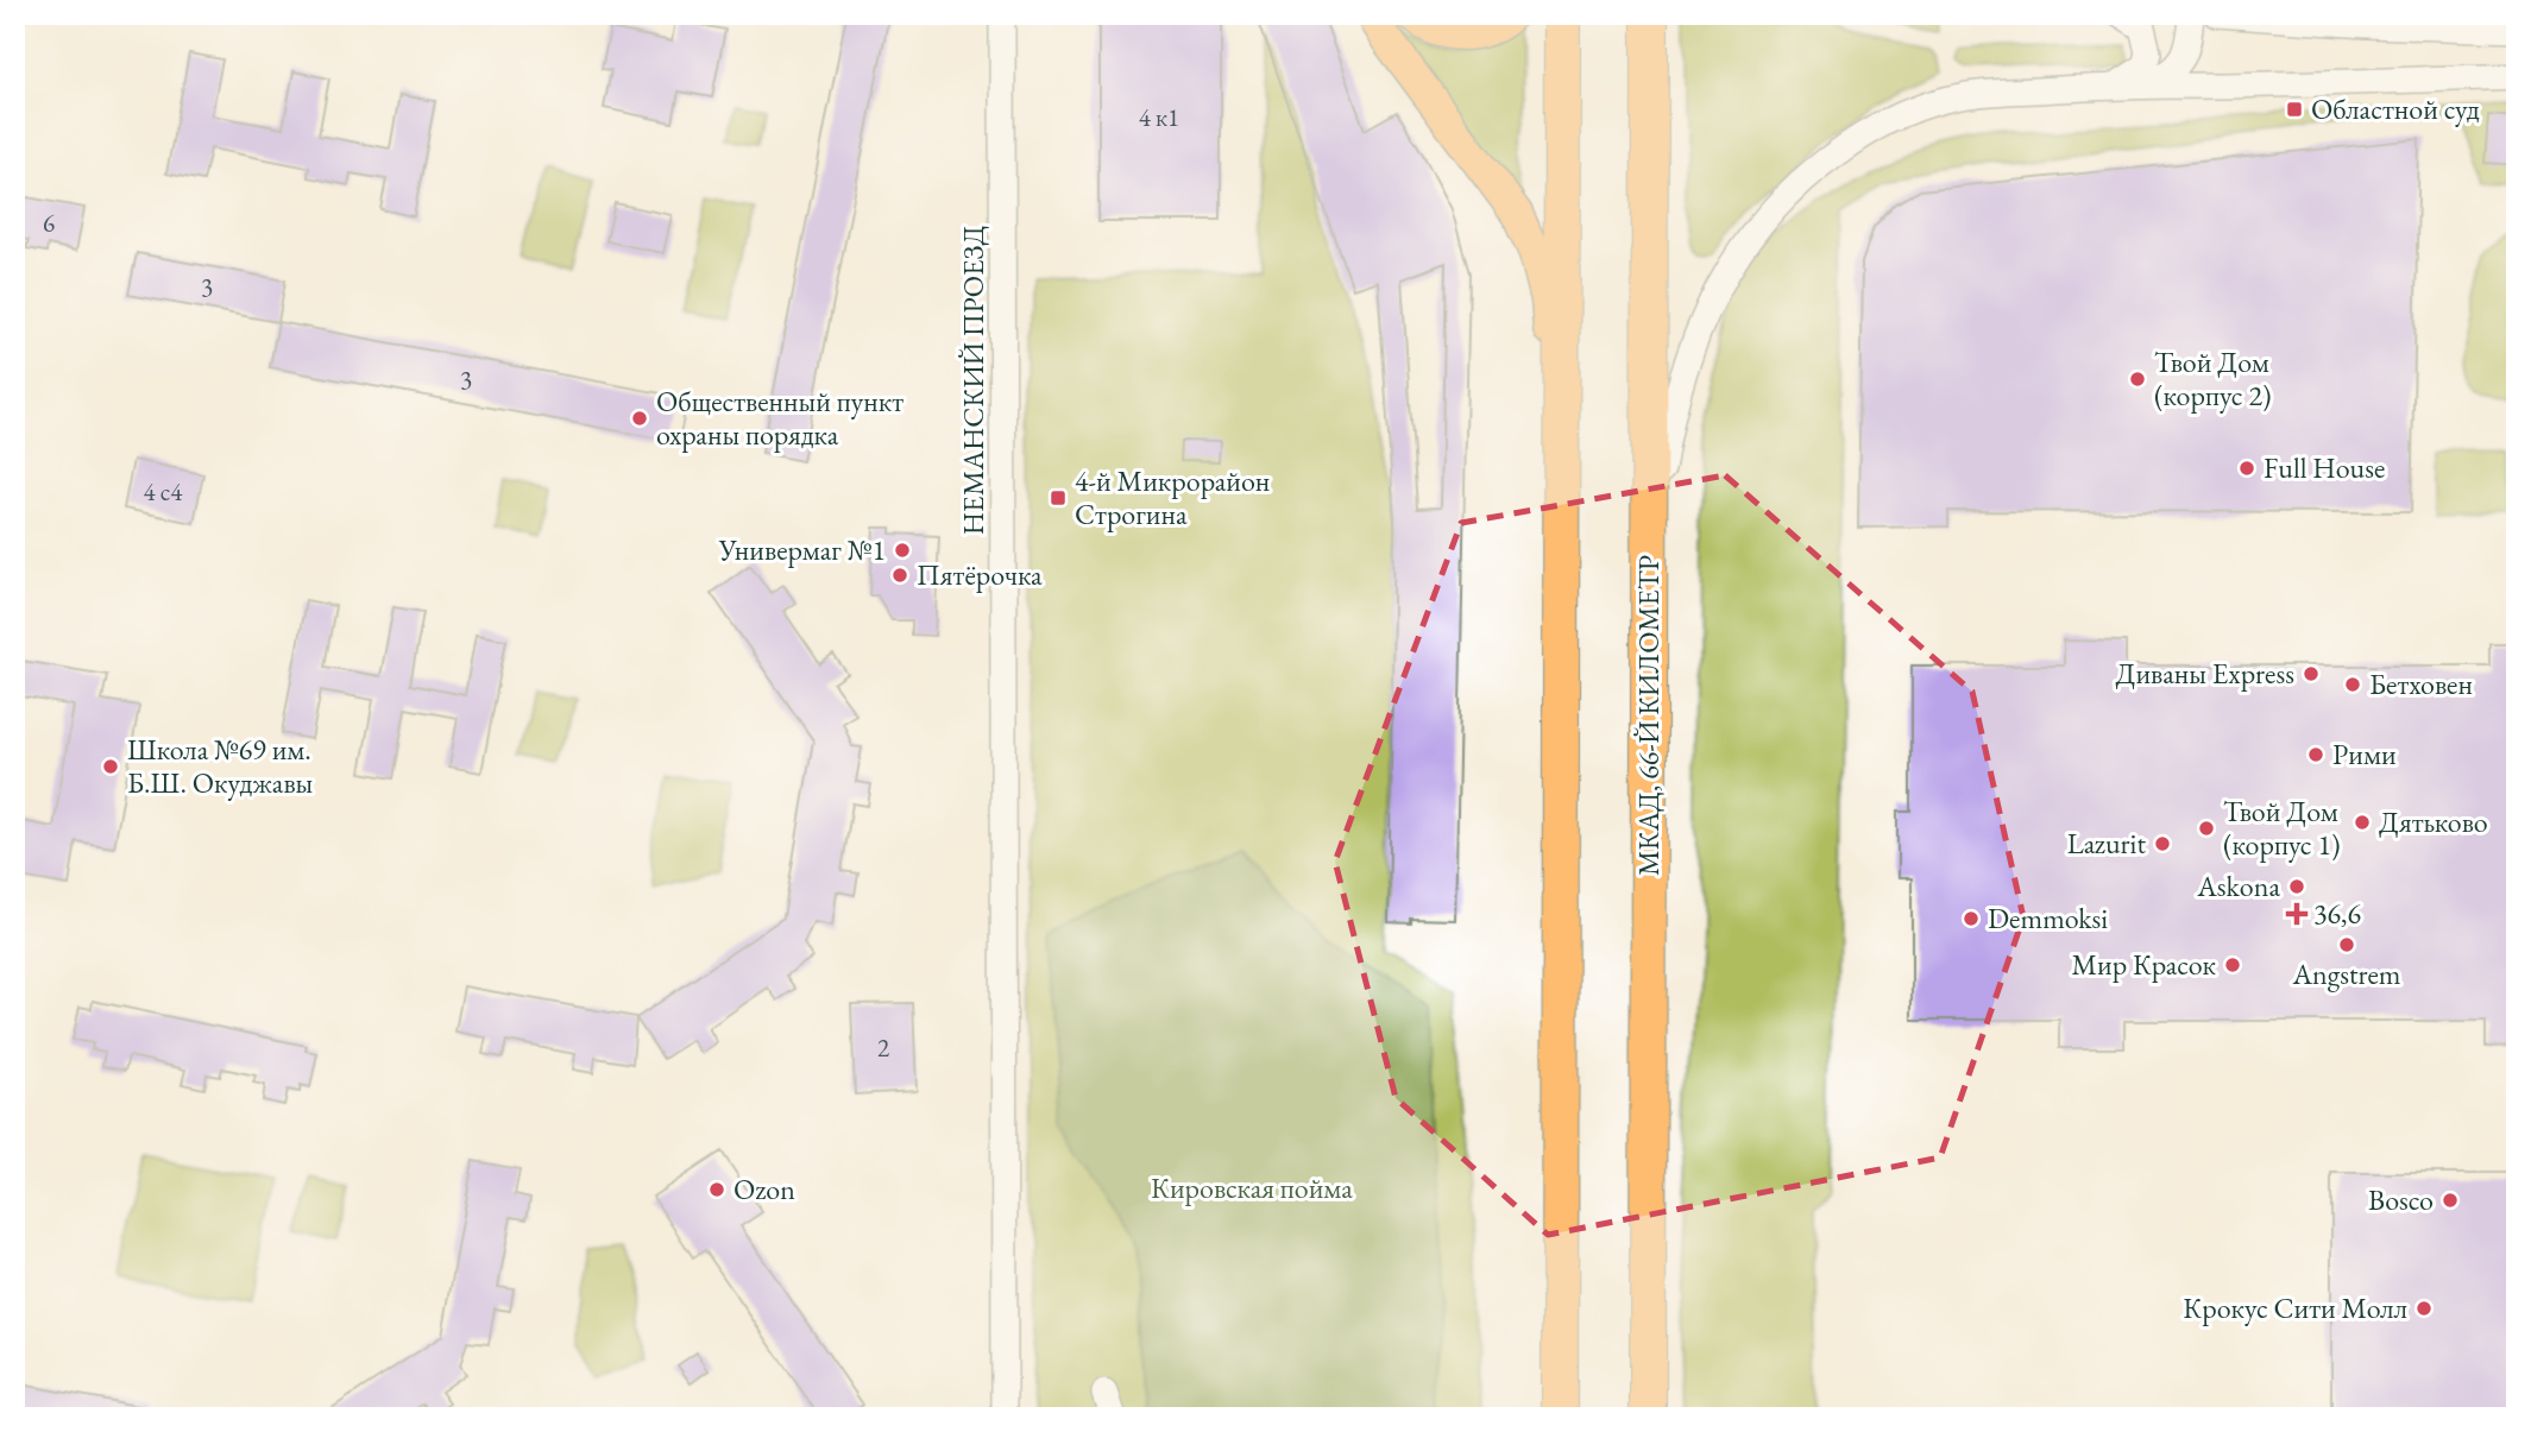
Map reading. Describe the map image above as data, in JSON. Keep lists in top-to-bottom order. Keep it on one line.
{"streets":{"highway":["МКАД, 66-Й КИЛОМЕТР"],"street":["НЕМАНСКИЙ ПРОЕЗД"]},"parks":["Кировская пойма"],"places":{"transit":["Областной суд","4-й Микрорайон Строгина"],"other":["Твой Дом (корпус 2)","Общественный пункт охраны порядка","Full House","Универмаг №1","Пятёрочка","Диваны Express","Бетховен","Рими","Школа №69 им. Б.Ш. Окуджавы","Дятьково","Твой Дом (корпус 1)","Lazurit","Askona","Demmoksi","Angstrem","Мир Красок","Ozon","Bosco","Крокус Сити Молл"],"health":["36,6"]},"house_numbers":["4 к1","6","3","3","4 с4","2"]}
